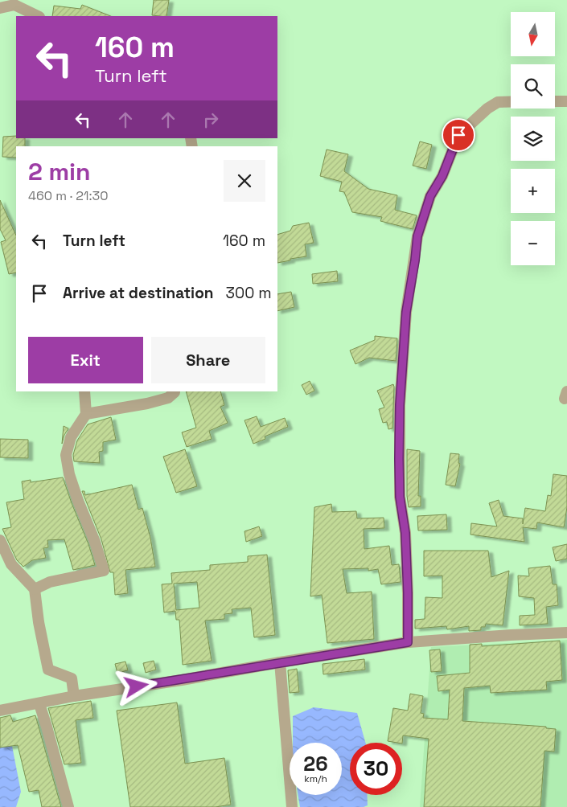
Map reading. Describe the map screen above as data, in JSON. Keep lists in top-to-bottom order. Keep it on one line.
{"north":"bottom","page":{"map_buttons":["+","−"],"turn":["160 m","Turn left"],"heading":["2 min","460 m · 21:30"],"list":[{"name":"Turn left","value":"160 m"},{"name":"Arrive at destination","value":"300 m"}],"buttons":["Exit","Share"],"speed":"26 km/h","limit":"30"}}
